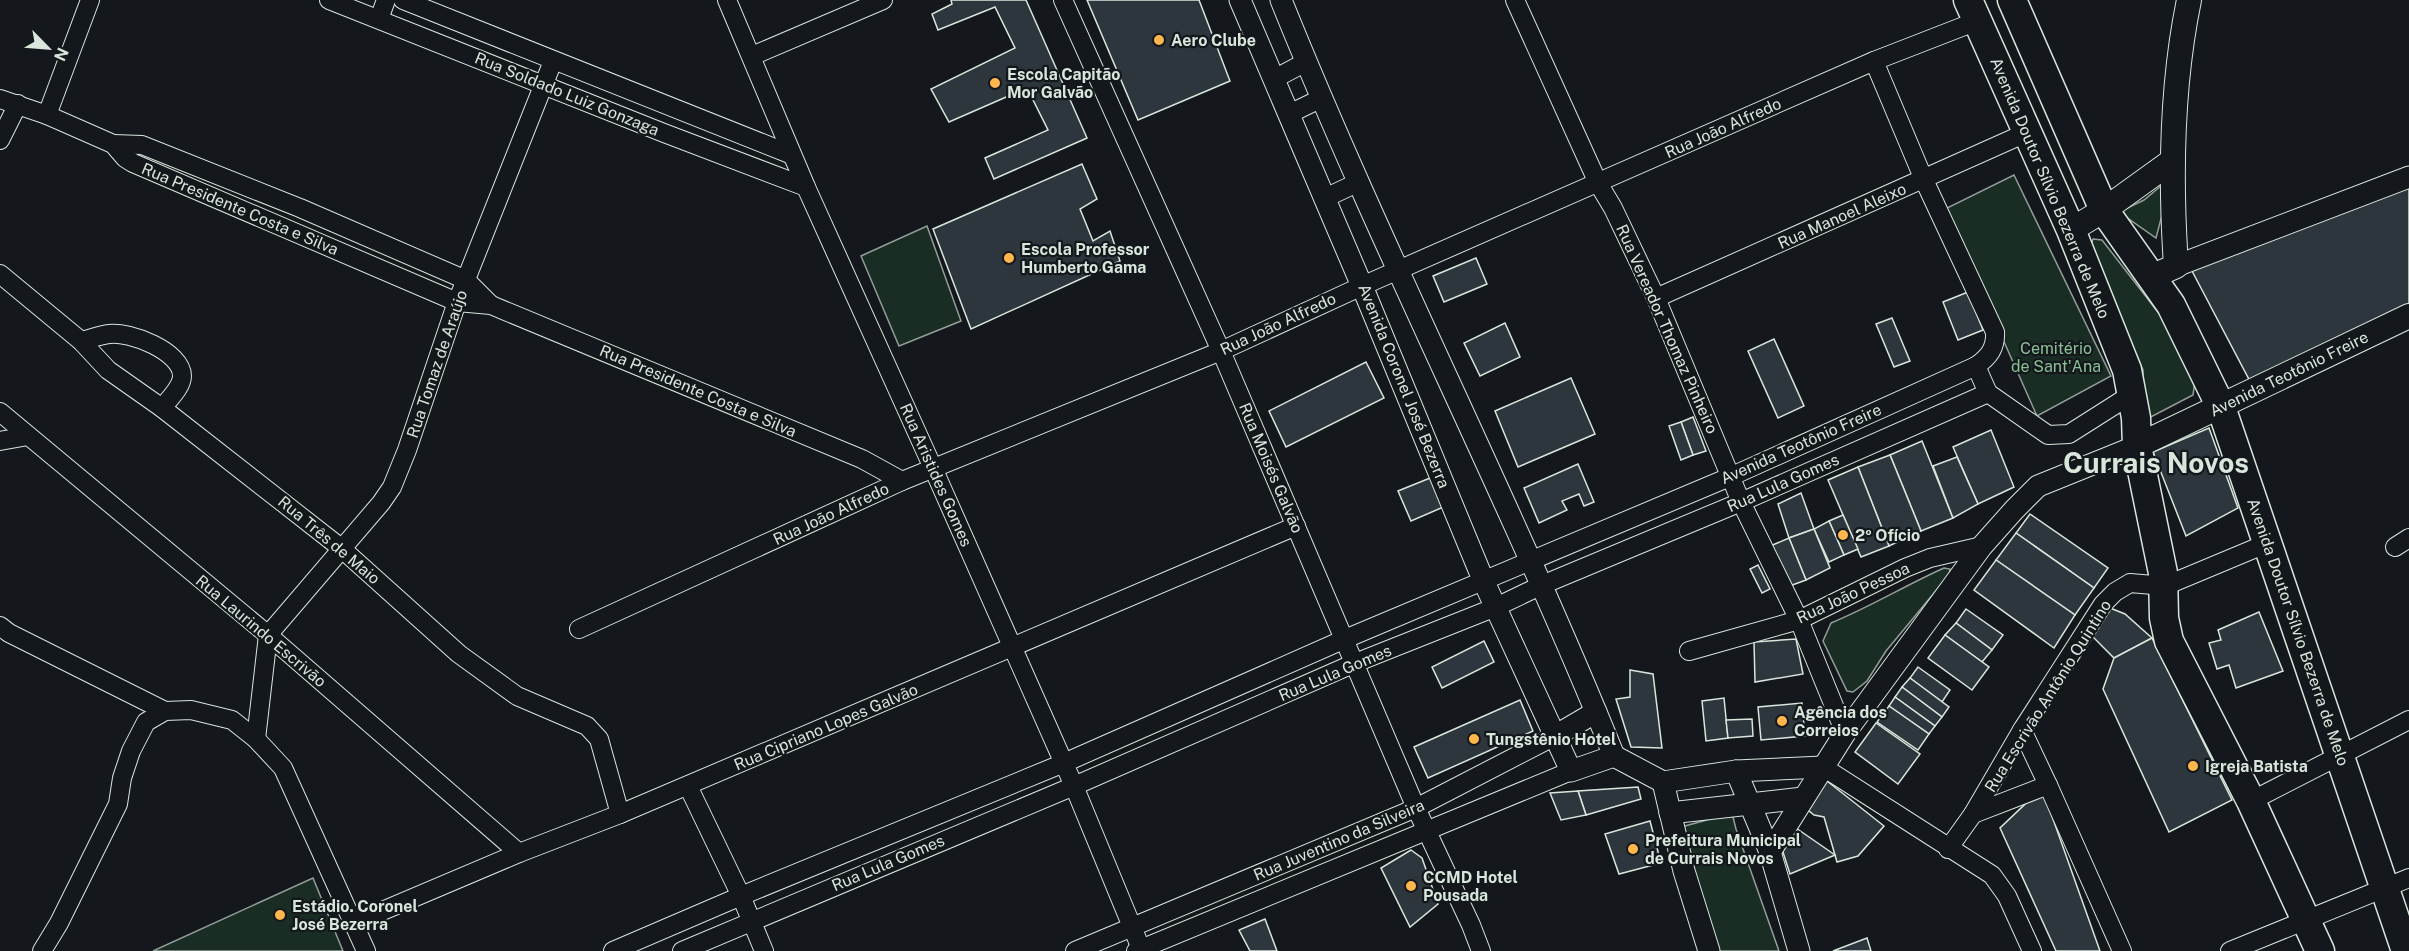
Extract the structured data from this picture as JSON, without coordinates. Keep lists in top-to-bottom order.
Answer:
{
  "streets": {
    "highway": ["Avenida Doutor Sílvio Bezerra de Melo"],
    "main road": ["Avenida Teotônio Freire"],
    "street": [
      "Rua Soldado Luiz Gonzaga",
      "Rua João Alfredo",
      "Rua Presidente Costa e Silva",
      "Rua Manoel Aleixo",
      "Rua Vereador Thomaz Pinheiro",
      "Rua Tomaz de Araújo",
      "Avenida Coronel José Bezerra",
      "Rua Moisés Galvão",
      "Rua Aristides Gomes",
      "Rua Lula Gomes",
      "Rua Três de Maio",
      "Rua João Pessoa",
      "Rua Laurindo Escrivão",
      "Rua Escrivão Antônio Quintino",
      "Rua Cipriano Lopes Galvão",
      "Rua Juventino da Silveira"
    ]
  },
  "crossings": [
    ["Rua Soldado Luiz Gonzaga", "Rua Tomaz de Araújo"],
    ["Rua Soldado Luiz Gonzaga", "Rua Aristides Gomes"],
    ["Rua João Alfredo", "Avenida Doutor Sílvio Bezerra de Melo"],
    ["Rua João Alfredo", "Rua Presidente Costa e Silva"],
    ["Rua João Alfredo", "Rua Vereador Thomaz Pinheiro"],
    ["Rua João Alfredo", "Avenida Coronel José Bezerra"],
    ["Rua João Alfredo", "Rua Moisés Galvão"],
    ["Rua João Alfredo", "Rua Aristides Gomes"],
    ["Avenida Doutor Sílvio Bezerra de Melo", "Rua Manoel Aleixo"],
    ["Avenida Doutor Sílvio Bezerra de Melo", "Avenida Teotônio Freire"],
    ["Avenida Doutor Sílvio Bezerra de Melo", "Rua Escrivão Antônio Quintino"],
    ["Rua Presidente Costa e Silva", "Rua Tomaz de Araújo"],
    ["Rua Manoel Aleixo", "Rua Vereador Thomaz Pinheiro"],
    ["Rua Vereador Thomaz Pinheiro", "Avenida Teotônio Freire"],
    ["Rua Vereador Thomaz Pinheiro", "Rua Lula Gomes"],
    ["Rua Vereador Thomaz Pinheiro", "Rua João Pessoa"],
    ["Rua Tomaz de Araújo", "Rua Três de Maio"],
    ["Rua Tomaz de Araújo", "Rua Laurindo Escrivão"],
    ["Avenida Teotônio Freire", "Rua Lula Gomes"],
    ["Avenida Coronel José Bezerra", "Rua Lula Gomes"],
    ["Avenida Coronel José Bezerra", "Rua Juventino da Silveira"],
    ["Rua Moisés Galvão", "Rua Lula Gomes"],
    ["Rua Moisés Galvão", "Rua Cipriano Lopes Galvão"],
    ["Rua Moisés Galvão", "Rua Juventino da Silveira"],
    ["Rua Aristides Gomes", "Rua Lula Gomes"],
    ["Rua Aristides Gomes", "Rua Cipriano Lopes Galvão"],
    ["Rua Aristides Gomes", "Rua Juventino da Silveira"],
    ["Rua Três de Maio", "Rua Cipriano Lopes Galvão"],
    ["Rua Laurindo Escrivão", "Rua Cipriano Lopes Galvão"]
  ],
  "districts": ["Currais Novos"],
  "parks": ["Cemitério de Sant'Ana"],
  "places": [
    "Aero Clube",
    "Escola Capitão Mor Galvão",
    "Escola Professor Humberto Gama",
    "2º Ofício",
    "Agência dos Correios",
    "Tungstênio Hotel",
    "Igreja Batista",
    "Prefeitura Municipal de Currais Novos",
    "CCMD Hotel Pousada",
    "Estádio. Coronel José Bezerra"
  ],
  "north": "bottom right"
}
